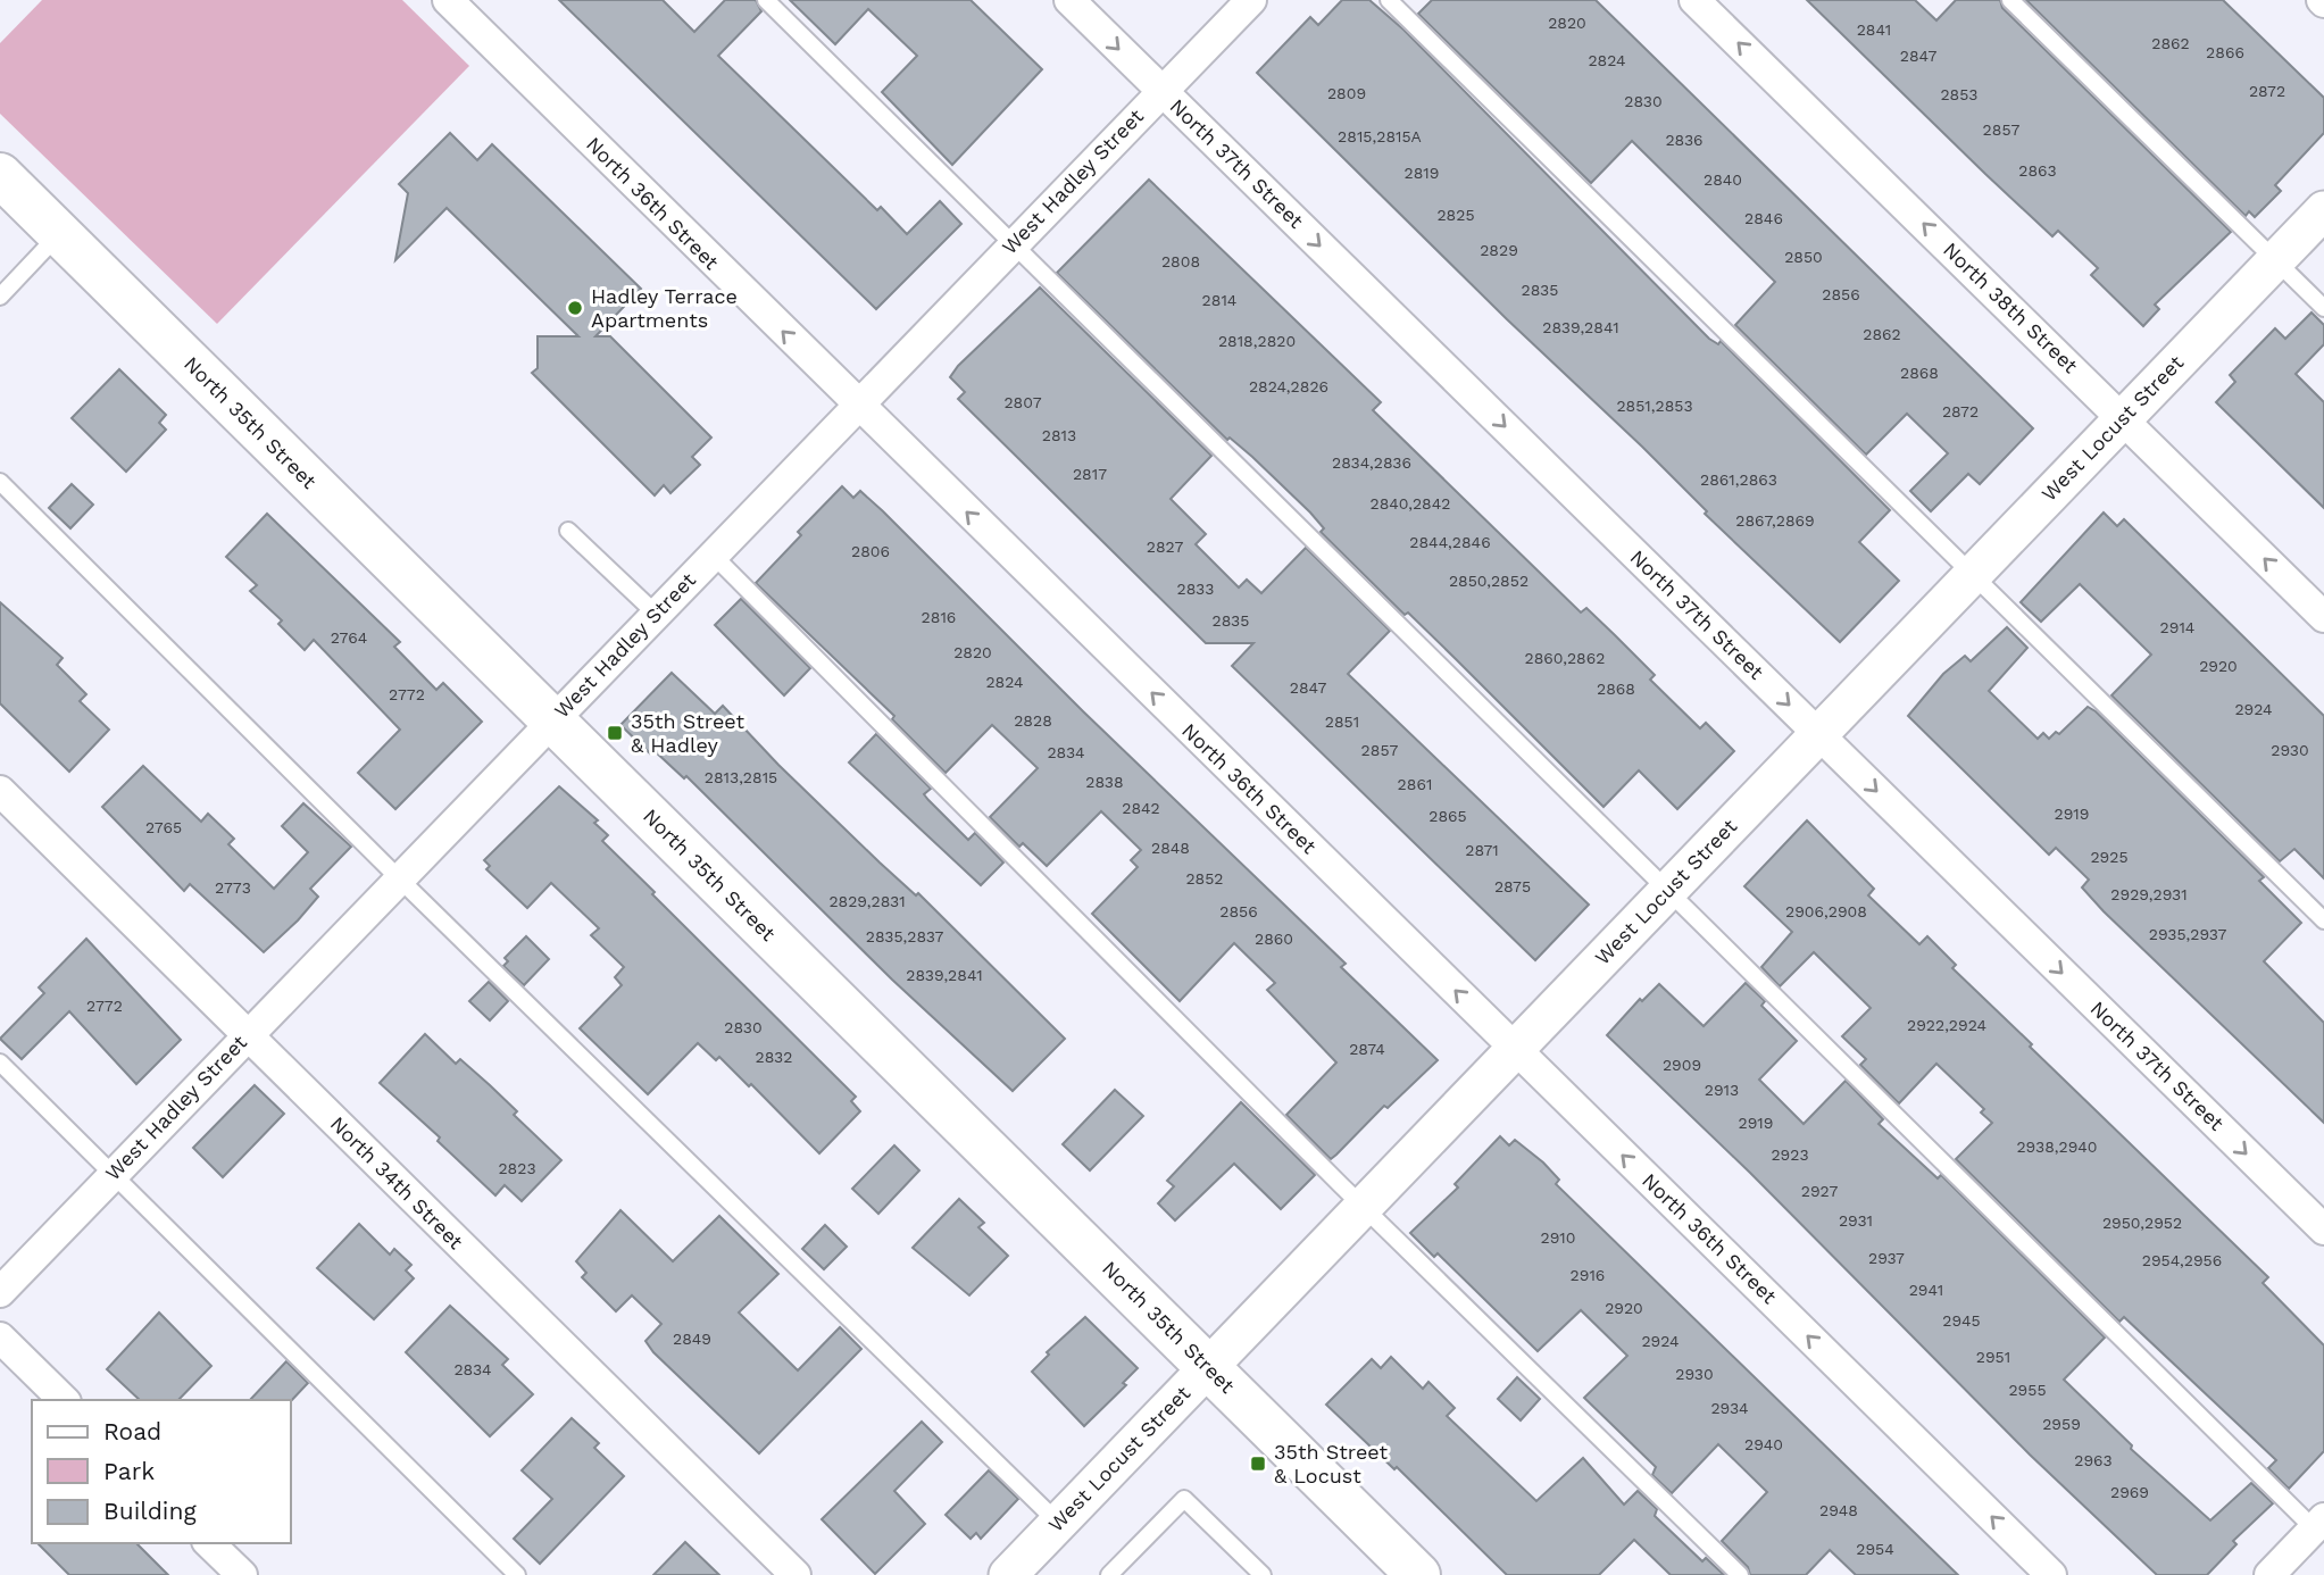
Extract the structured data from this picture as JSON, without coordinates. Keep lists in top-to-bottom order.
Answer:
{
  "streets": {
    "main road": ["North 35th Street"],
    "street": [
      "North 37th Street",
      "West Hadley Street",
      "North 36th Street",
      "North 38th Street",
      "West Locust Street",
      "North 34th Street"
    ]
  },
  "crossings": [
    ["North 37th Street", "West Hadley Street"],
    ["North 37th Street", "West Locust Street"],
    ["West Hadley Street", "North 36th Street"],
    ["West Hadley Street", "North 35th Street"],
    ["West Hadley Street", "North 34th Street"],
    ["North 36th Street", "West Locust Street"],
    ["North 38th Street", "West Locust Street"],
    ["North 35th Street", "West Locust Street"]
  ],
  "one_way": ["North 37th Street", "North 36th Street", "North 38th Street"],
  "places": {
    "other": ["Hadley Terrace Apartments"],
    "transit": ["35th Street & Hadley", "35th Street & Locust"]
  },
  "house_numbers": [
    "2820",
    "2841",
    "2862",
    "2866",
    "2847",
    "2824",
    "2872",
    "2809",
    "2853",
    "2830",
    "2857",
    "2815,2815A",
    "2836",
    "2863",
    "2819",
    "2840",
    "2825",
    "2846",
    "2829",
    "2850",
    "2808",
    "2835",
    "2856",
    "2814",
    "2839,2841",
    "2862",
    "2818,2820",
    "2868",
    "2824,2826",
    "2807",
    "2851,2853",
    "2872",
    "2813",
    "2834,2836",
    "2817",
    "2861,2863",
    "2840,2842",
    "2867,2869",
    "2844,2846",
    "2827",
    "2806",
    "2850,2852",
    "2833",
    "2816",
    "2835",
    "2914",
    "2764",
    "2820",
    "2860,2862",
    "2920",
    "2824",
    "2847",
    "2868",
    "2772",
    "2924",
    "2828",
    "2851",
    "2857",
    "2930",
    "2834",
    "2813,2815",
    "2838",
    "2861",
    "2842",
    "2919",
    "2865",
    "2765",
    "2848",
    "2871",
    "2925",
    "2852",
    "2875",
    "2773",
    "2929,2931",
    "2829,2831",
    "2856",
    "2906,2908",
    "2935,2937",
    "2835,2837",
    "2860",
    "2839,2841",
    "2772",
    "2922,2924",
    "2830",
    "2874",
    "2832",
    "2909",
    "2913",
    "2919",
    "2938,2940",
    "2923",
    "2823",
    "2927",
    "2931",
    "2950,2952",
    "2910",
    "2937",
    "2954,2956",
    "2916",
    "2941",
    "2920",
    "2945",
    "2849",
    "2924",
    "2951",
    "2834",
    "2930",
    "2955",
    "2934",
    "2959",
    "2940",
    "2963",
    "2969",
    "2948",
    "2954"
  ],
  "legend": ["Road", "Park", "Building"]
}
